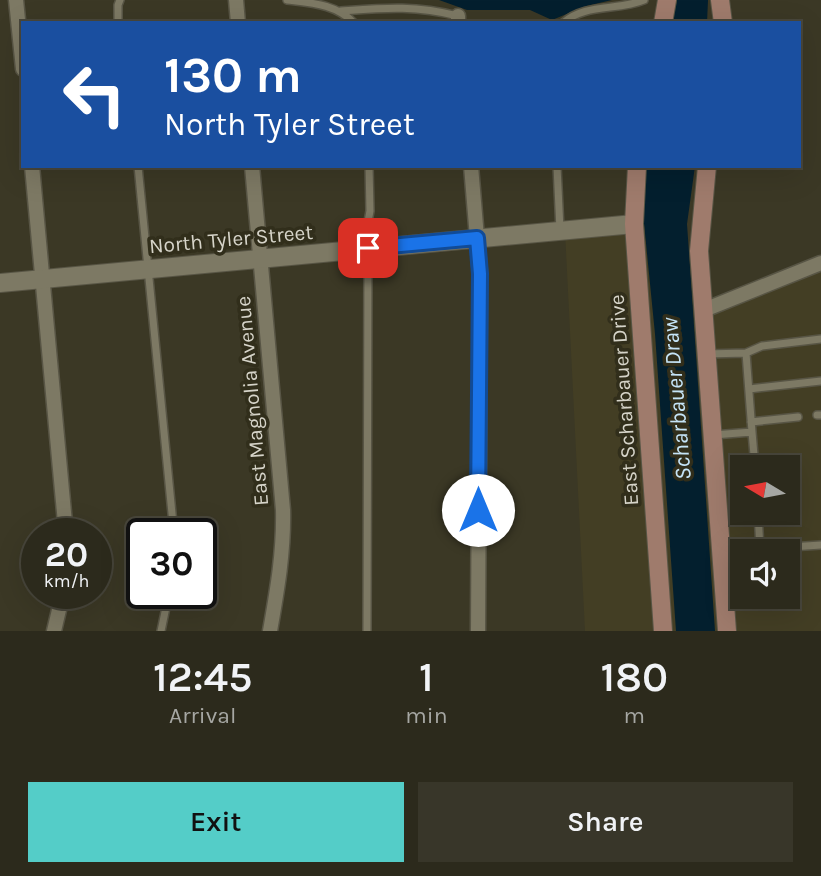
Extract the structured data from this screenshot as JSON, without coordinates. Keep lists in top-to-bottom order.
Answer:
{
  "streets": {
    "main road": ["East Scharbauer Drive"],
    "street": ["North Tyler Street", "East Magnolia Avenue"]
  },
  "crossings": [
    ["North Tyler Street", "East Scharbauer Drive"],
    ["North Tyler Street", "East Magnolia Avenue"]
  ],
  "water": ["Scharbauer Draw"],
  "north": "left",
  "page": {
    "turn": ["130 m", "North Tyler Street"],
    "speed": "20 km/h",
    "limit": "30",
    "eta": [
      "12:45",
      "Arrival",
      "1",
      "min",
      "180",
      "m"
    ],
    "buttons": ["Exit", "Share"]
  }
}
